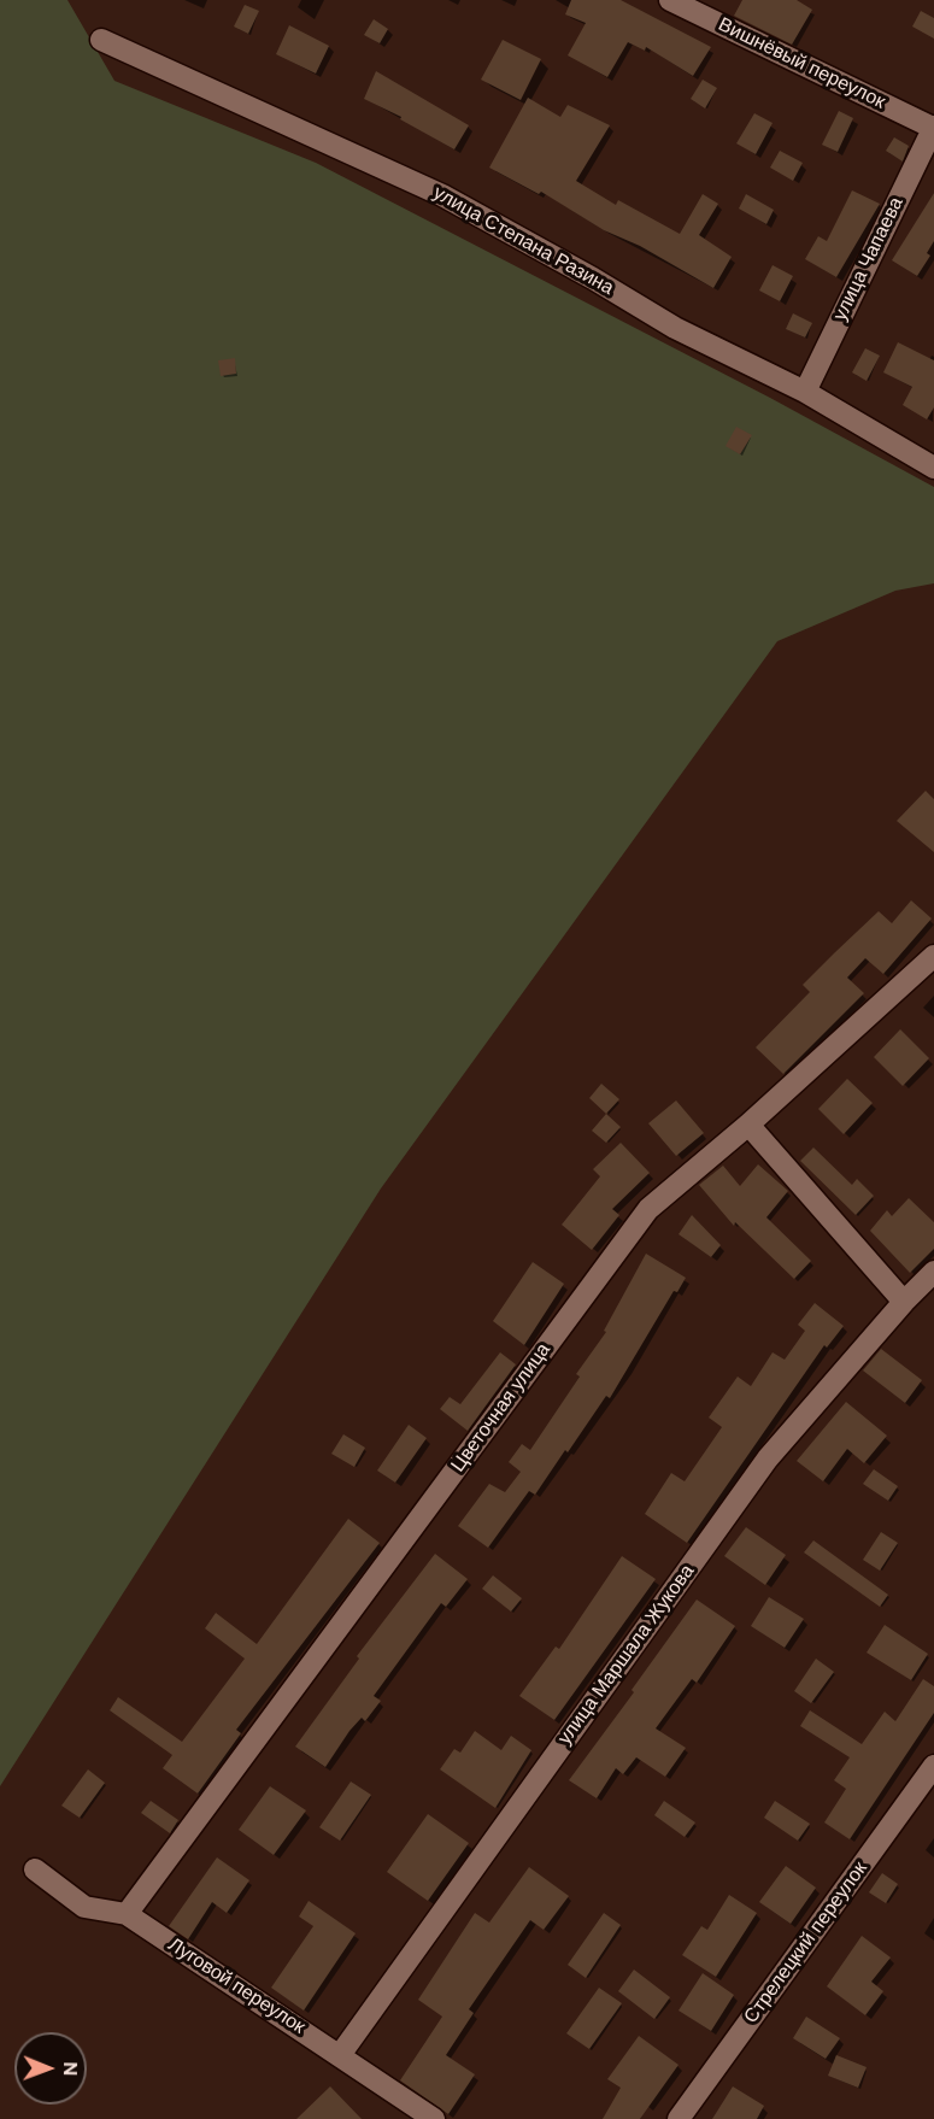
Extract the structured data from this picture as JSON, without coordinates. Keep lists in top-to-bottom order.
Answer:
{
  "streets": {
    "street": [
      "Вишнёвый переулок",
      "улица Степана Разина",
      "улица Чапаева",
      "Цветочная улица",
      "улица Маршала Жукова",
      "Стрелецкий переулок",
      "Луговой переулок"
    ]
  },
  "crossings": [
    ["Вишнёвый переулок", "улица Чапаева"],
    ["улица Степана Разина", "улица Чапаева"],
    ["Цветочная улица", "Луговой переулок"],
    ["улица Маршала Жукова", "Луговой переулок"]
  ],
  "north": "right"
}
